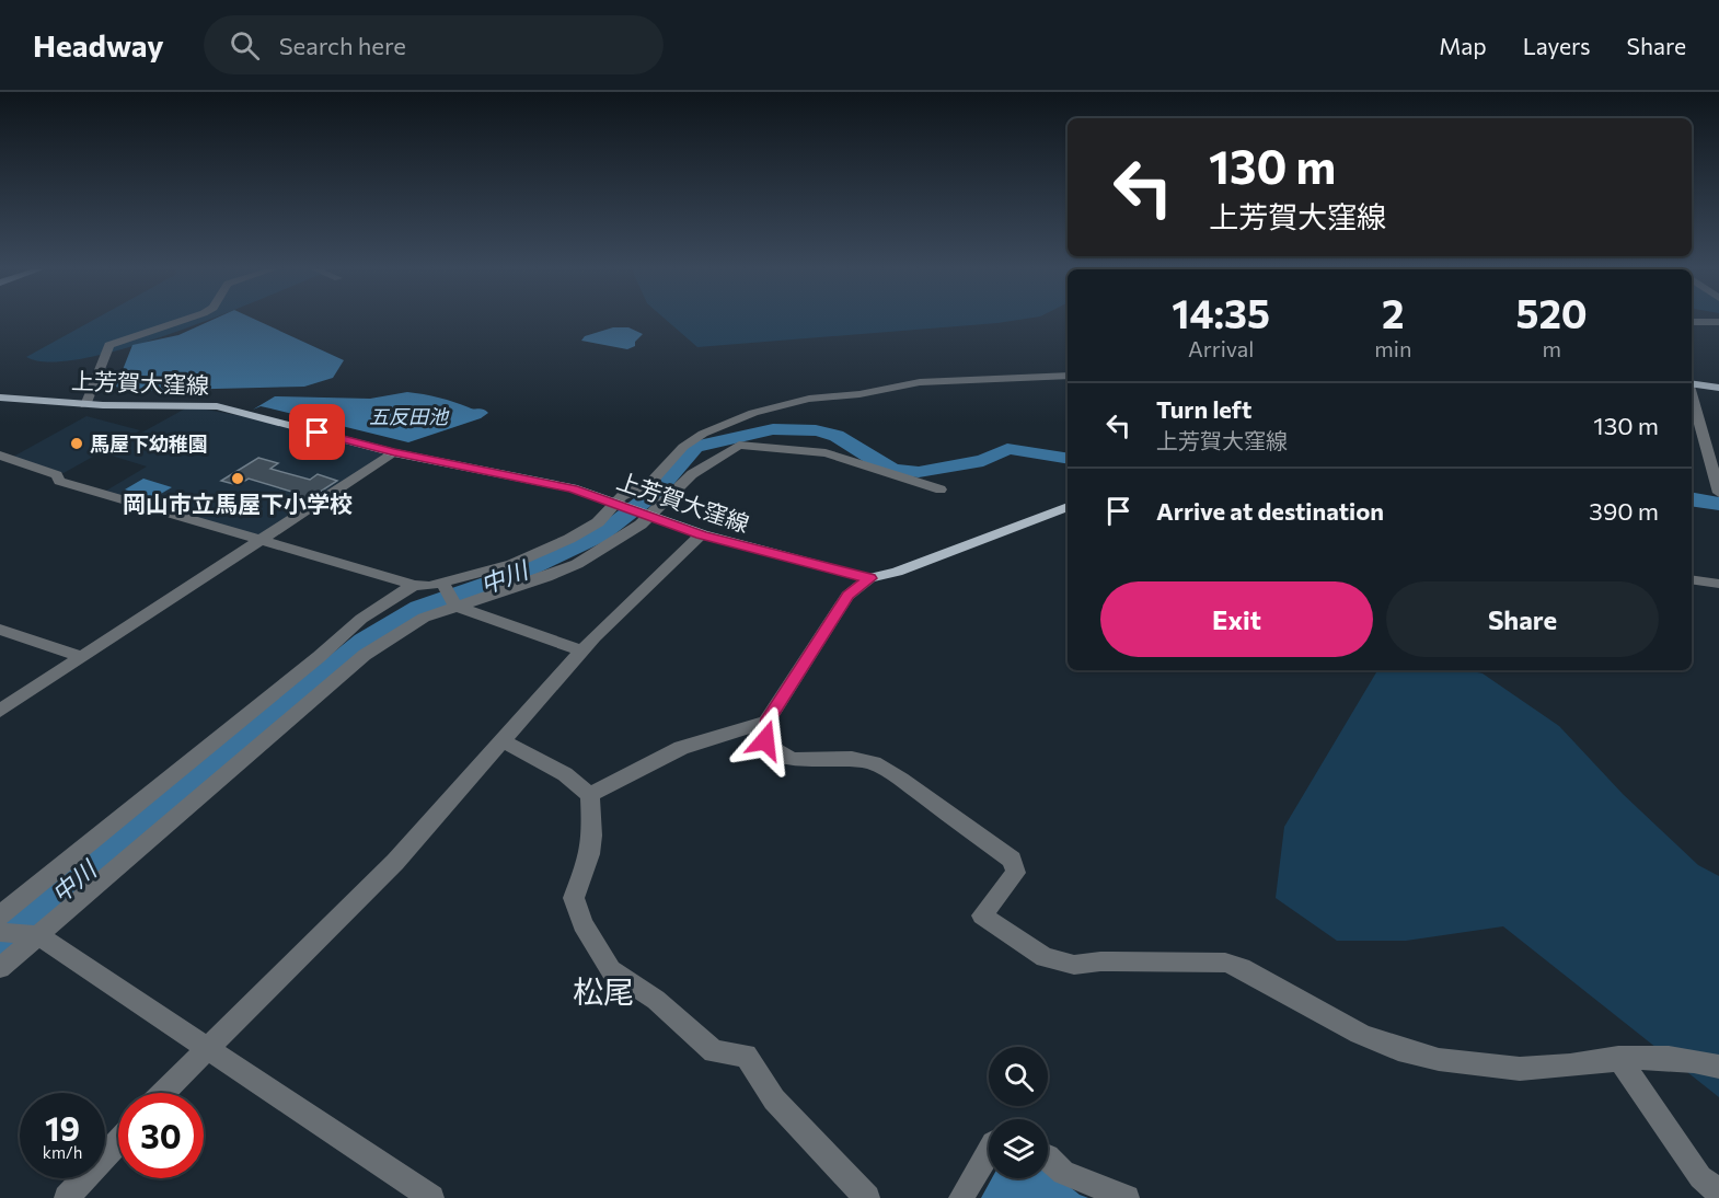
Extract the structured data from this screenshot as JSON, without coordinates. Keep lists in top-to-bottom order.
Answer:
{
  "streets": {
    "main road": ["上芳賀大窪線"]
  },
  "districts": ["松尾"],
  "water": ["五反田池", "中川"],
  "places": ["馬屋下幼稚園", "岡山市立馬屋下小学校"],
  "page": {
    "header": "Headway",
    "search": "Search here",
    "nav": ["Map", "Layers", "Share"],
    "turn": ["130 m", "上芳賀大窪線"],
    "eta": [
      "14:35",
      "Arrival",
      "2",
      "min",
      "520",
      "m"
    ],
    "list": [
      {
        "name": "Turn left",
        "note": "上芳賀大窪線",
        "value": "130 m"
      },
      {
        "name": "Arrive at destination",
        "value": "390 m"
      }
    ],
    "buttons": ["Exit", "Share"],
    "speed": "19 km/h",
    "limit": "30"
  }
}
